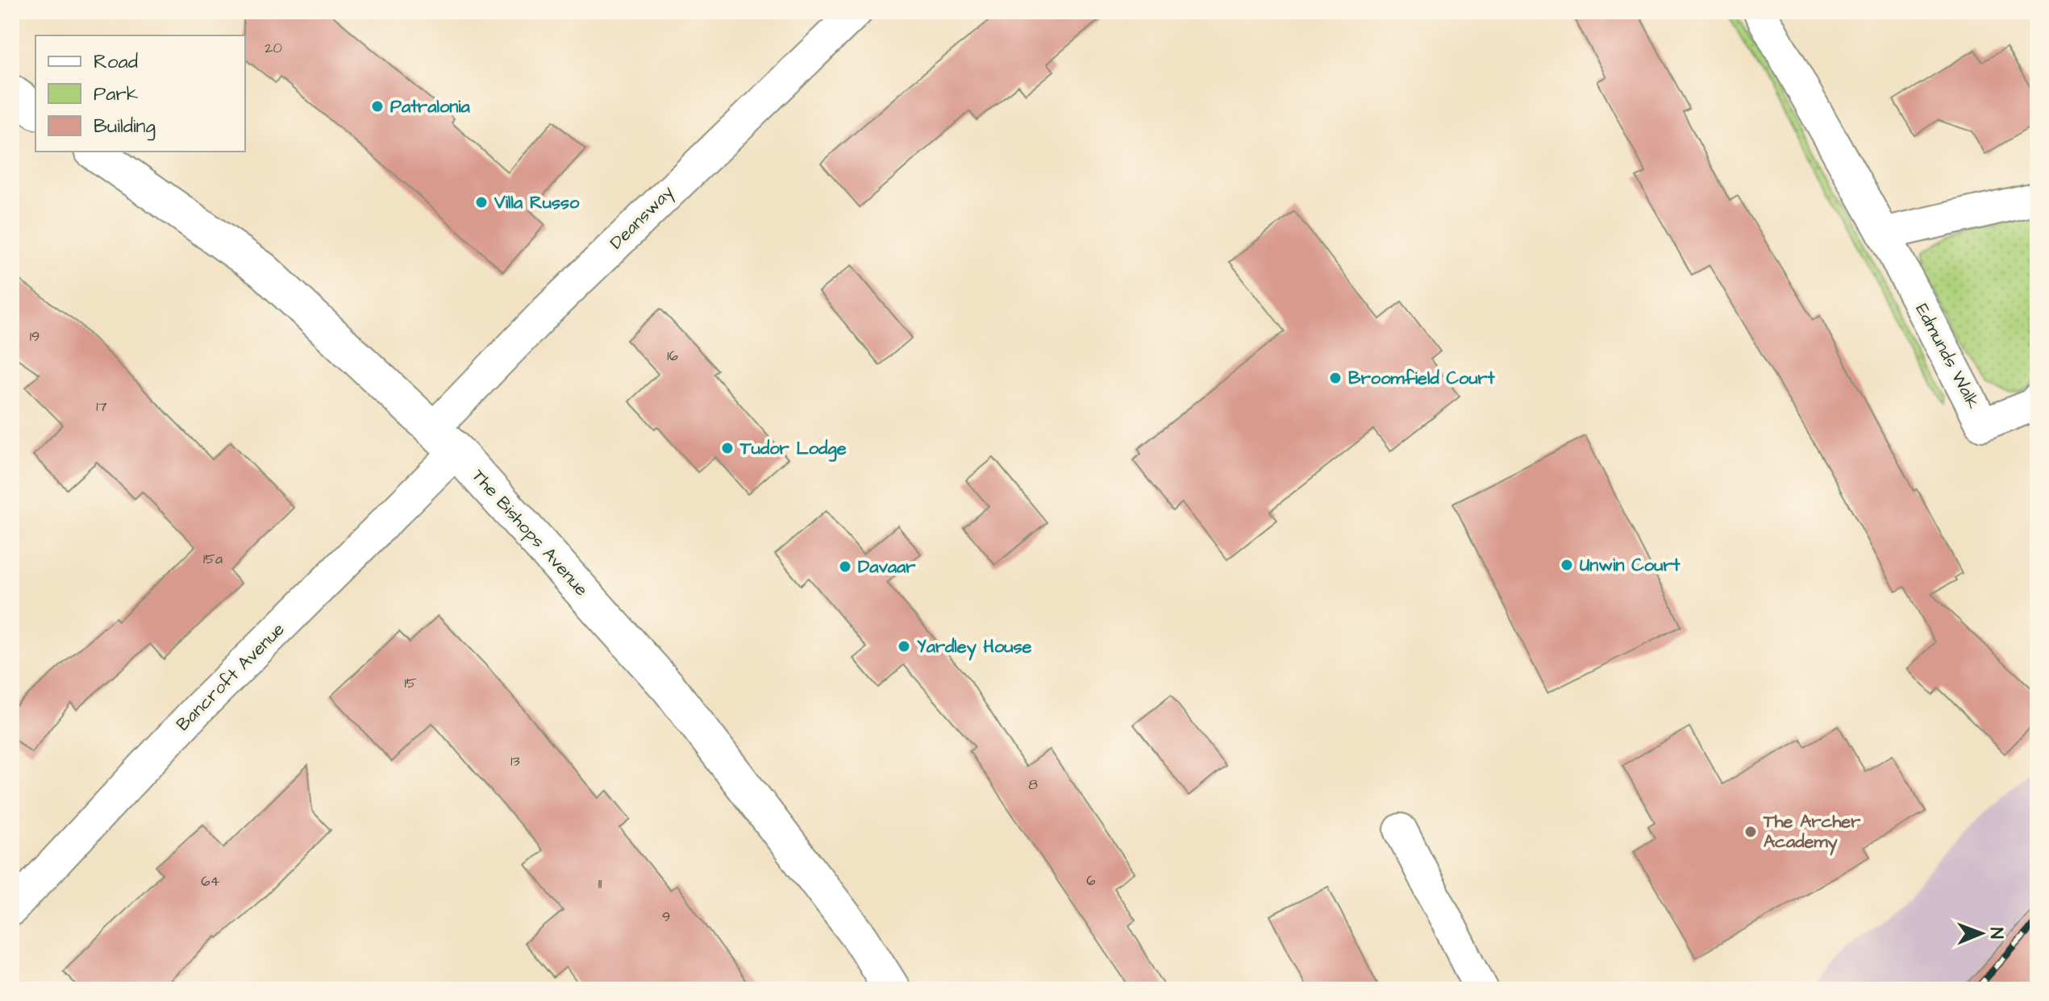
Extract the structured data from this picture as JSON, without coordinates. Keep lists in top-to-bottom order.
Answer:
{
  "streets": {
    "street": [
      "Deansway",
      "Edmunds Walk",
      "The Bishops Avenue",
      "Bancroft Avenue"
    ]
  },
  "crossings": [
    ["Deansway", "The Bishops Avenue"],
    ["Deansway", "Bancroft Avenue"],
    ["The Bishops Avenue", "Bancroft Avenue"]
  ],
  "places": [
    "Patralonia",
    "Villa Russo",
    "Broomfield Court",
    "Tudor Lodge",
    "Unwin Court",
    "Davaar",
    "Yardley House",
    "The Archer Academy"
  ],
  "house_numbers": [
    "20",
    "19",
    "16",
    "17",
    "15a",
    "15",
    "13",
    "8",
    "6",
    "64",
    "11",
    "9"
  ],
  "legend": ["Road", "Park", "Building"],
  "north": "right"
}
